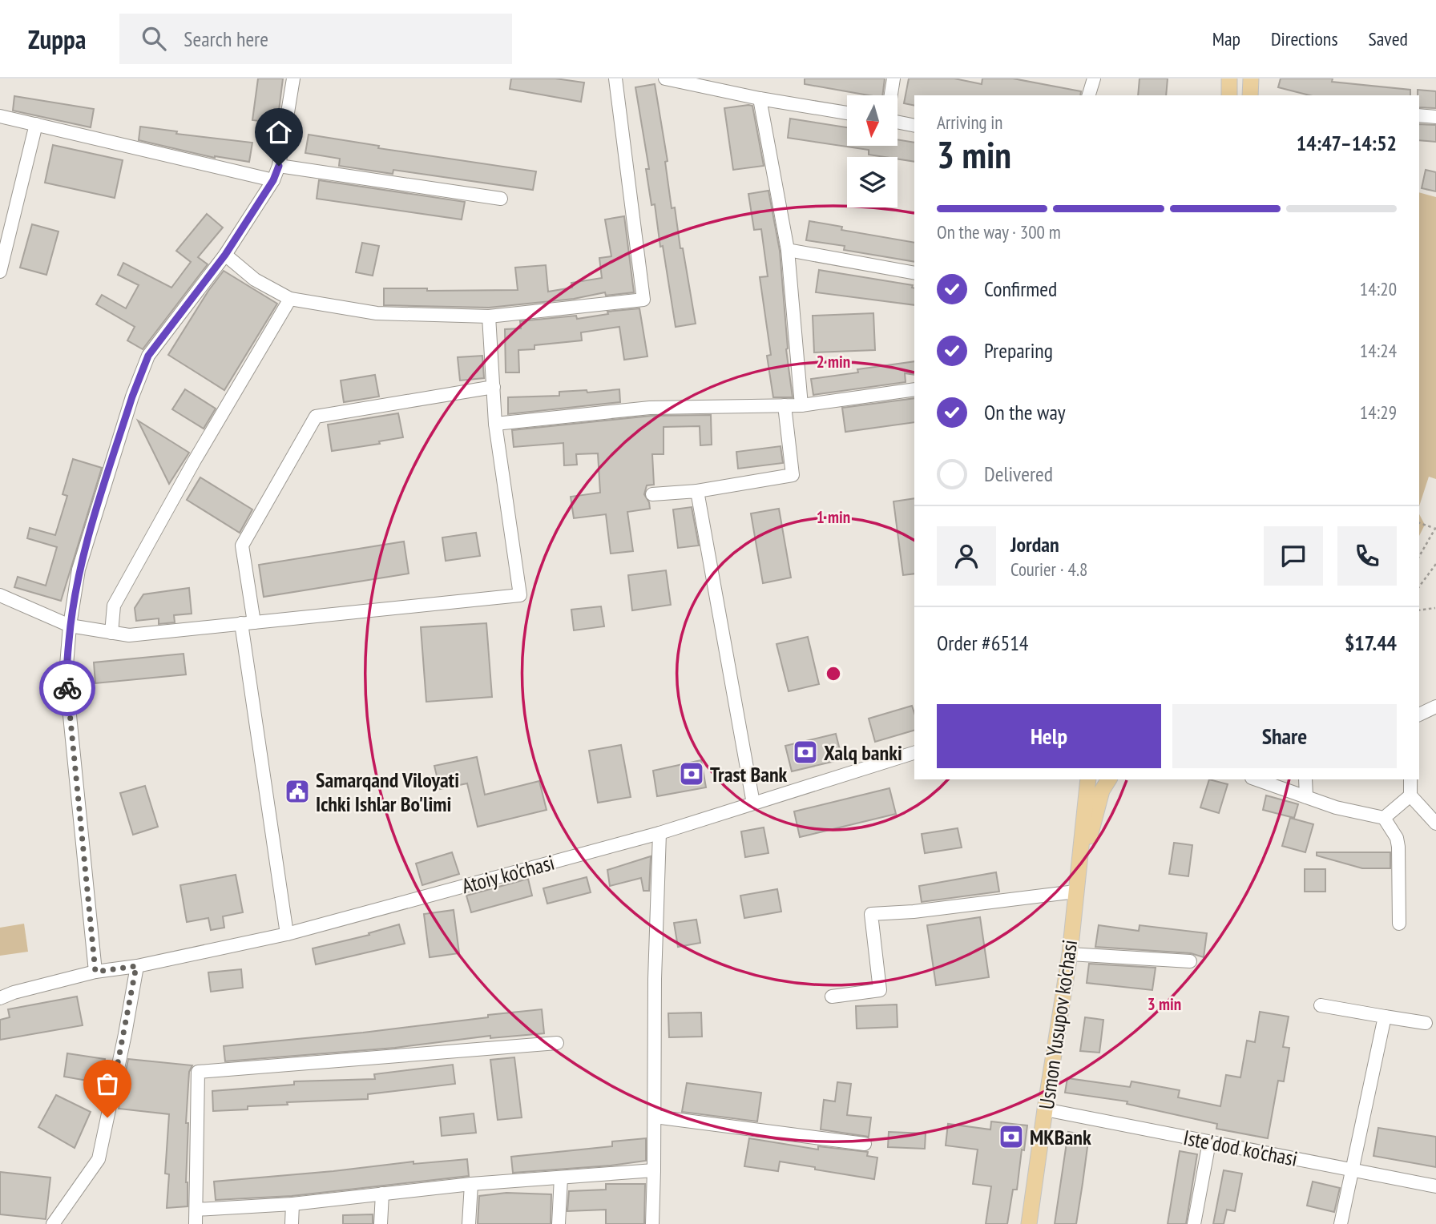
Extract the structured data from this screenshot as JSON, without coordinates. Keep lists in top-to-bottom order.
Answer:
{
  "streets": {
    "main road": ["Usmon Yusupov ko'chasi"],
    "street": ["Atoiy ko'chasi", "Iste'dod ko'chasi"]
  },
  "crossings": [
    ["Usmon Yusupov ko'chasi", "Iste'dod ko'chasi"]
  ],
  "places": {
    "bank": ["Xalq banki", "Trast Bank", "MKBank"],
    "public building": ["Samarqand Viloyati Ichki Ishlar Bo'limi"]
  },
  "north": "bottom",
  "page": {
    "header": "Zuppa",
    "search": "Search here",
    "nav": ["Map", "Directions", "Saved"],
    "heading": ["3 min", "Arriving in", "14:47–14:52"],
    "panel": [
      "Jordan",
      "Courier · 4.8",
      "Order #6514",
      "$17.44"
    ],
    "bar": "On the way · 300 m",
    "list": [
      ["Confirmed", "14:20"],
      ["Preparing", "14:24"],
      ["On the way", "14:29"],
      "Delivered"
    ],
    "buttons": ["Help", "Share"]
  },
  "rings": ["2 min", "1 min", "3 min"]
}
